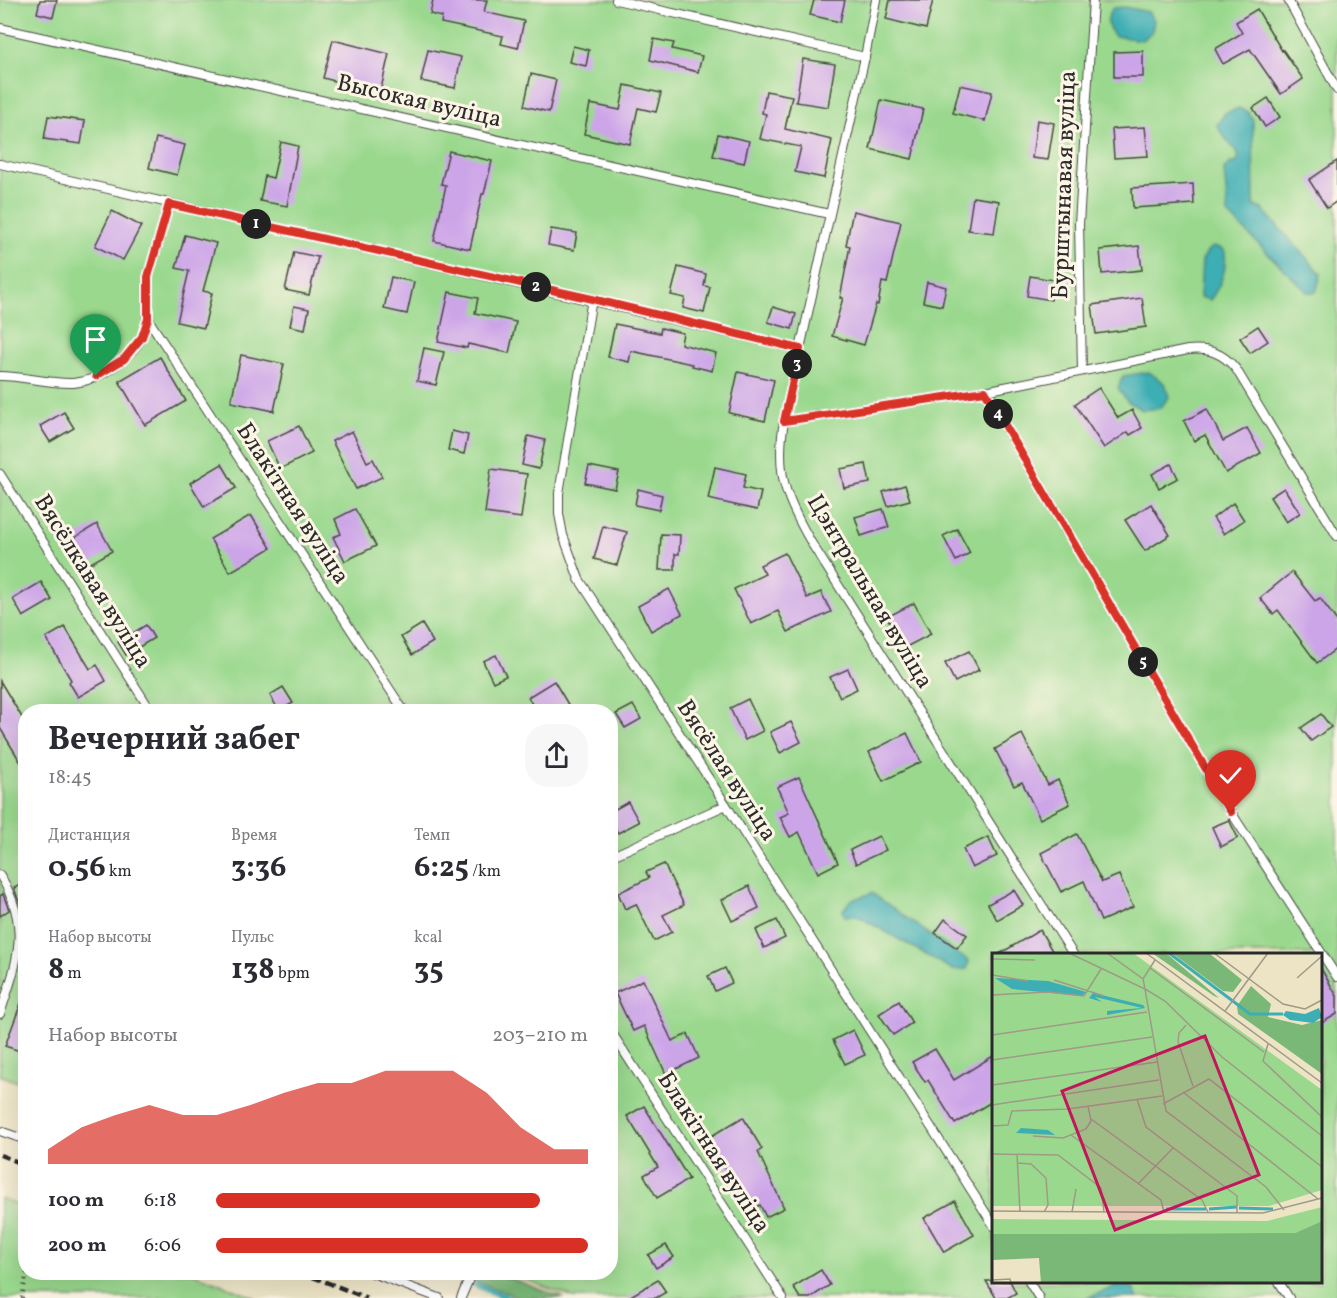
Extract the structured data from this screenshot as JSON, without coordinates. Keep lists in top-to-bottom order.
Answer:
{
  "streets": {
    "lane": [
      "Высокая вуліца",
      "Бурштынавая вуліца",
      "Блакітная вуліца",
      "Вясёлкавая вуліца",
      "Цэнтральная вуліца",
      "Вясёлая вуліца"
    ]
  },
  "crossings": [
    ["Высокая вуліца", "Цэнтральная вуліца"]
  ],
  "page": {
    "pins": [
      "1",
      "2",
      "3",
      "4",
      "5"
    ],
    "heading": ["Вечерний забег", "18:45"],
    "stats": [
      ["Дистанция", "0.56 km"],
      ["Время", "3:36"],
      ["Темп", "6:25 /km"],
      ["Набор высоты", "8 m"],
      ["Пульс", "138 bpm"],
      ["kcal", "35"]
    ],
    "chart": ["Набор высоты", "203–210 m"],
    "list": [
      {
        "name": "100 m",
        "note": "6:18"
      },
      {
        "name": "200 m",
        "note": "6:06"
      }
    ]
  }
}
